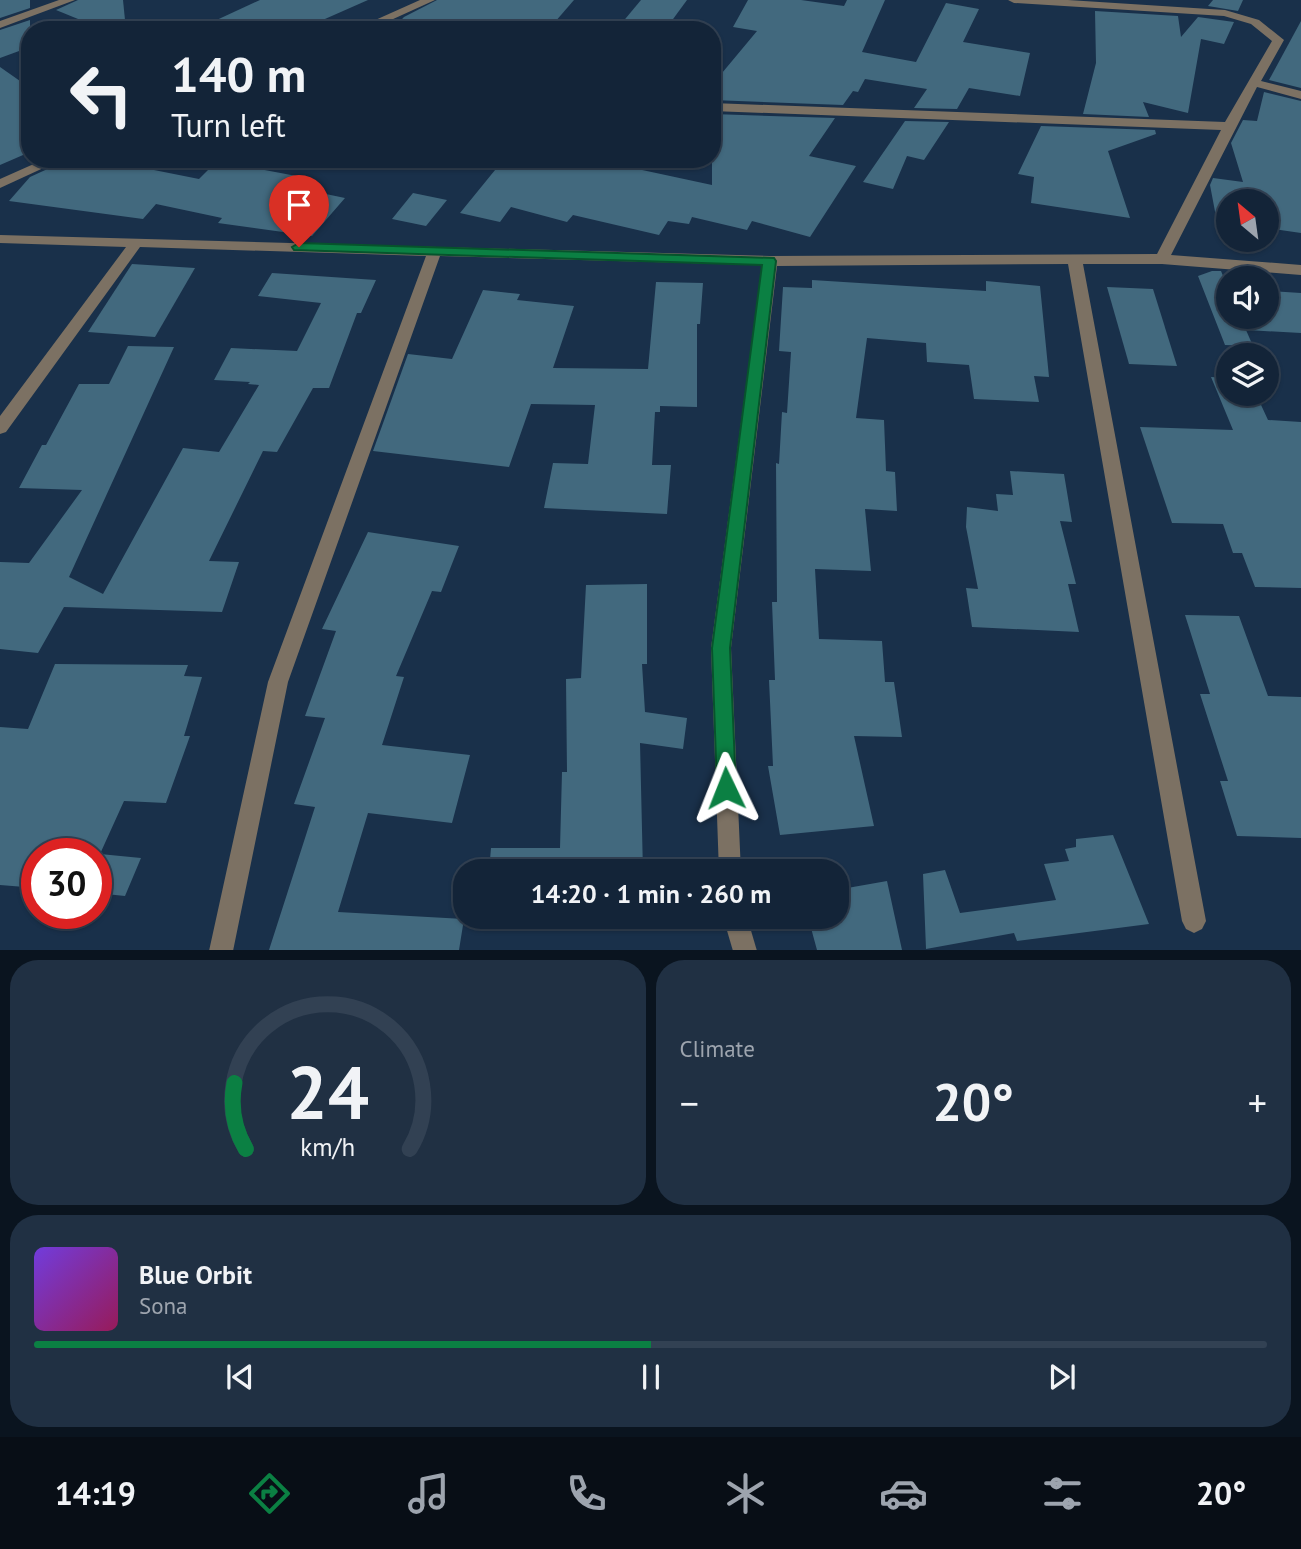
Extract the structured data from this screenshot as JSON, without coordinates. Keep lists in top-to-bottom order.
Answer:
{
  "north": "top left",
  "page": {
    "turn": ["140 m", "Turn left"],
    "limit": "30",
    "trip": "14:20 · 1 min · 260 m",
    "tile": "Climate",
    "heat": ["−", "20°", "+"],
    "song": ["Blue Orbit", "Sona"],
    "tabs": ["14:19", "20°"],
    "gauge": ["24", "km/h"]
  }
}
